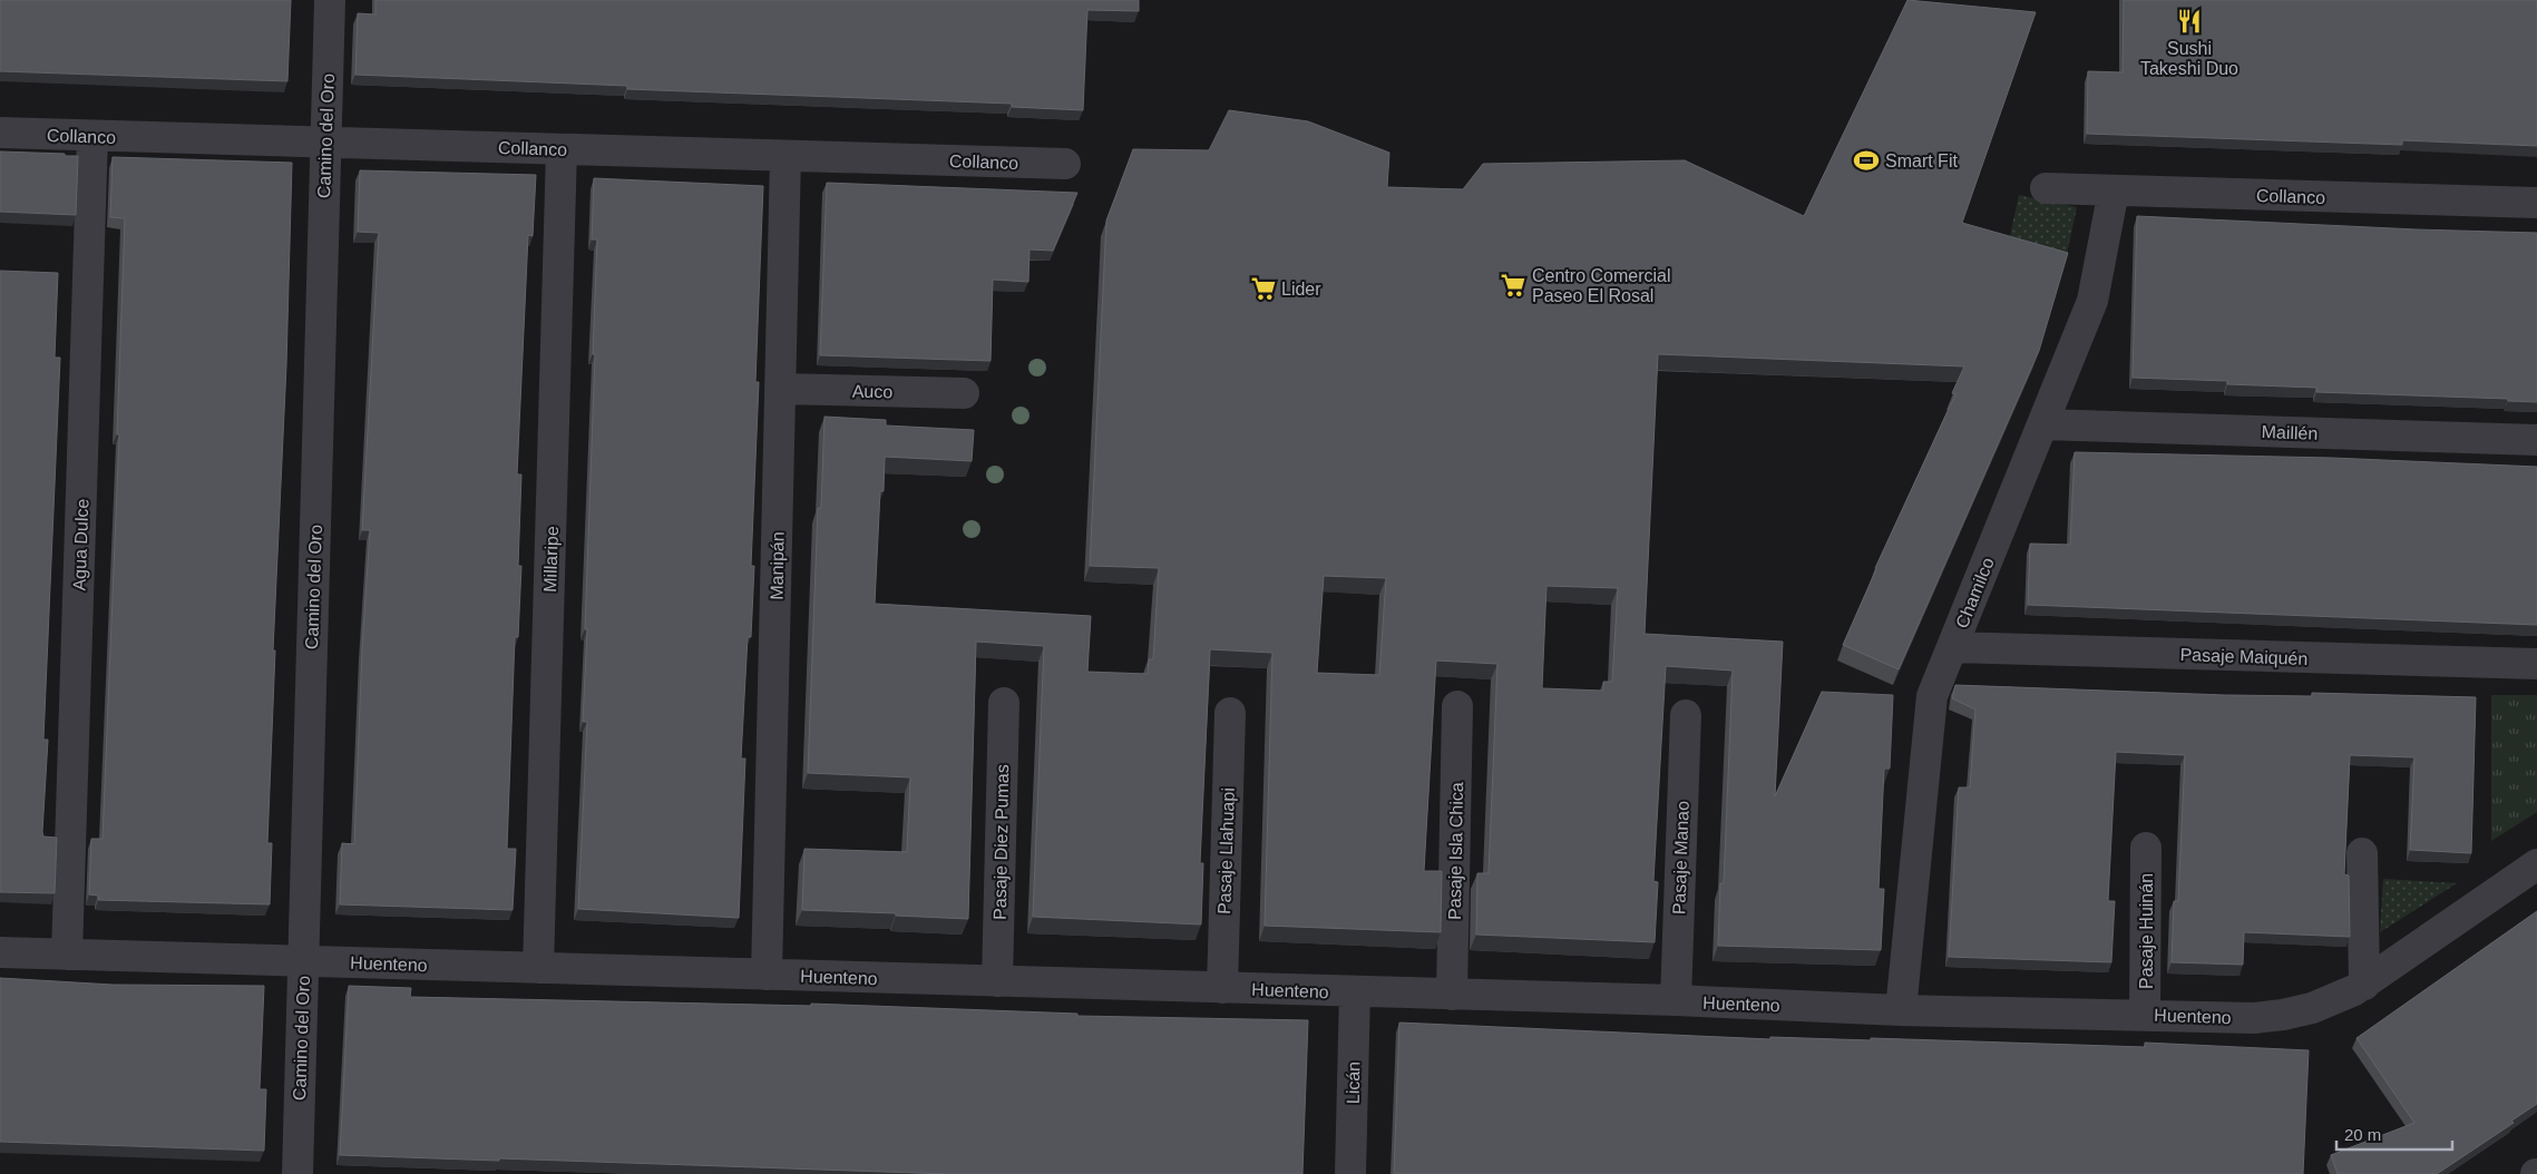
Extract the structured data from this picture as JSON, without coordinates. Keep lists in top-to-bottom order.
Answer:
{
  "streets": {
    "street": [
      "Collanco",
      "Camino del Oro",
      "Auco",
      "Maillén",
      "Agua Dulce",
      "Millaripe",
      "Manipán",
      "Chamilco",
      "Pasaje Maiquén",
      "Pasaje Diez Pumas",
      "Pasaje Llahuapi",
      "Pasaje Isla Chica",
      "Pasaje Manao",
      "Pasaje Huinán",
      "Huenteno",
      "Licán"
    ]
  },
  "crossings": [
    ["Collanco", "Camino del Oro"],
    ["Collanco", "Agua Dulce"],
    ["Collanco", "Millaripe"],
    ["Collanco", "Manipán"],
    ["Collanco", "Chamilco"],
    ["Camino del Oro", "Huenteno"],
    ["Auco", "Manipán"],
    ["Maillén", "Chamilco"],
    ["Agua Dulce", "Huenteno"],
    ["Millaripe", "Huenteno"],
    ["Manipán", "Huenteno"],
    ["Chamilco", "Pasaje Maiquén"],
    ["Chamilco", "Huenteno"],
    ["Pasaje Diez Pumas", "Huenteno"],
    ["Pasaje Llahuapi", "Huenteno"],
    ["Pasaje Isla Chica", "Huenteno"],
    ["Pasaje Manao", "Huenteno"],
    ["Pasaje Huinán", "Huenteno"],
    ["Huenteno", "Licán"]
  ],
  "places": {
    "restaurant": ["Sushi Takeshi Duo"],
    "sports": ["Smart Fit"],
    "supermarket": ["Centro Comercial Paseo El Rosal", "Lider"]
  },
  "scale_bar": "20 m"
}
